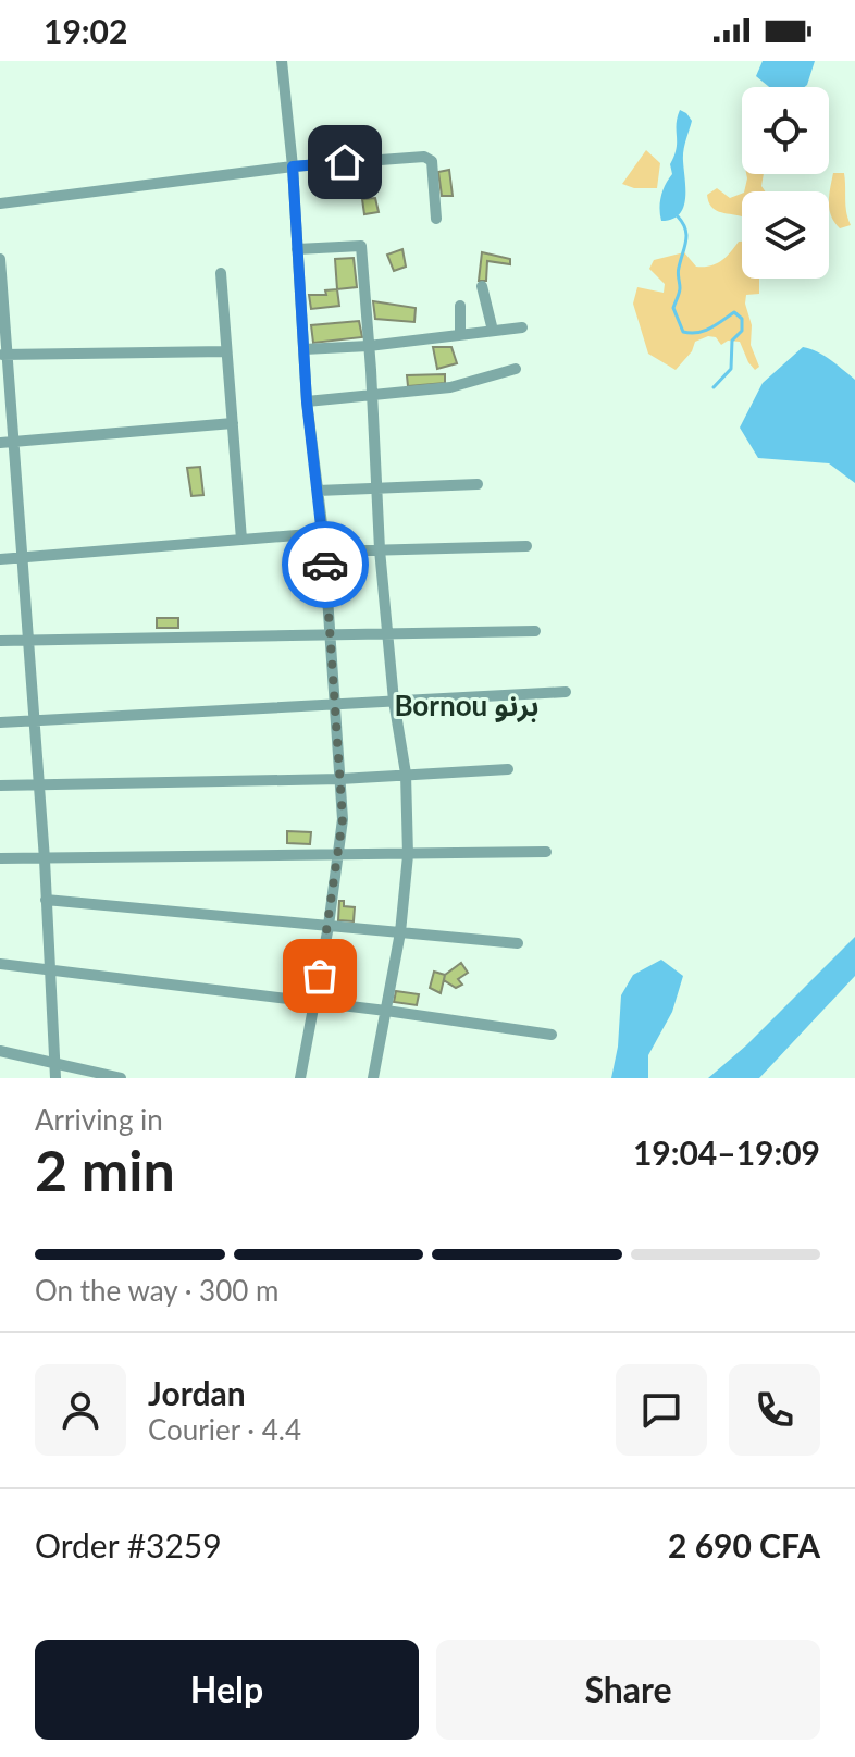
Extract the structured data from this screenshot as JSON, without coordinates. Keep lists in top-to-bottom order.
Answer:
{
  "districts": ["Bornou برنو"],
  "page": {
    "status": "19:02",
    "heading": ["2 min", "Arriving in", "19:04–19:09"],
    "panel": [
      "Jordan",
      "Courier · 4.4",
      "Order #3259",
      "2 690 CFA"
    ],
    "bar": "On the way · 300 m",
    "buttons": ["Help", "Share"]
  }
}
